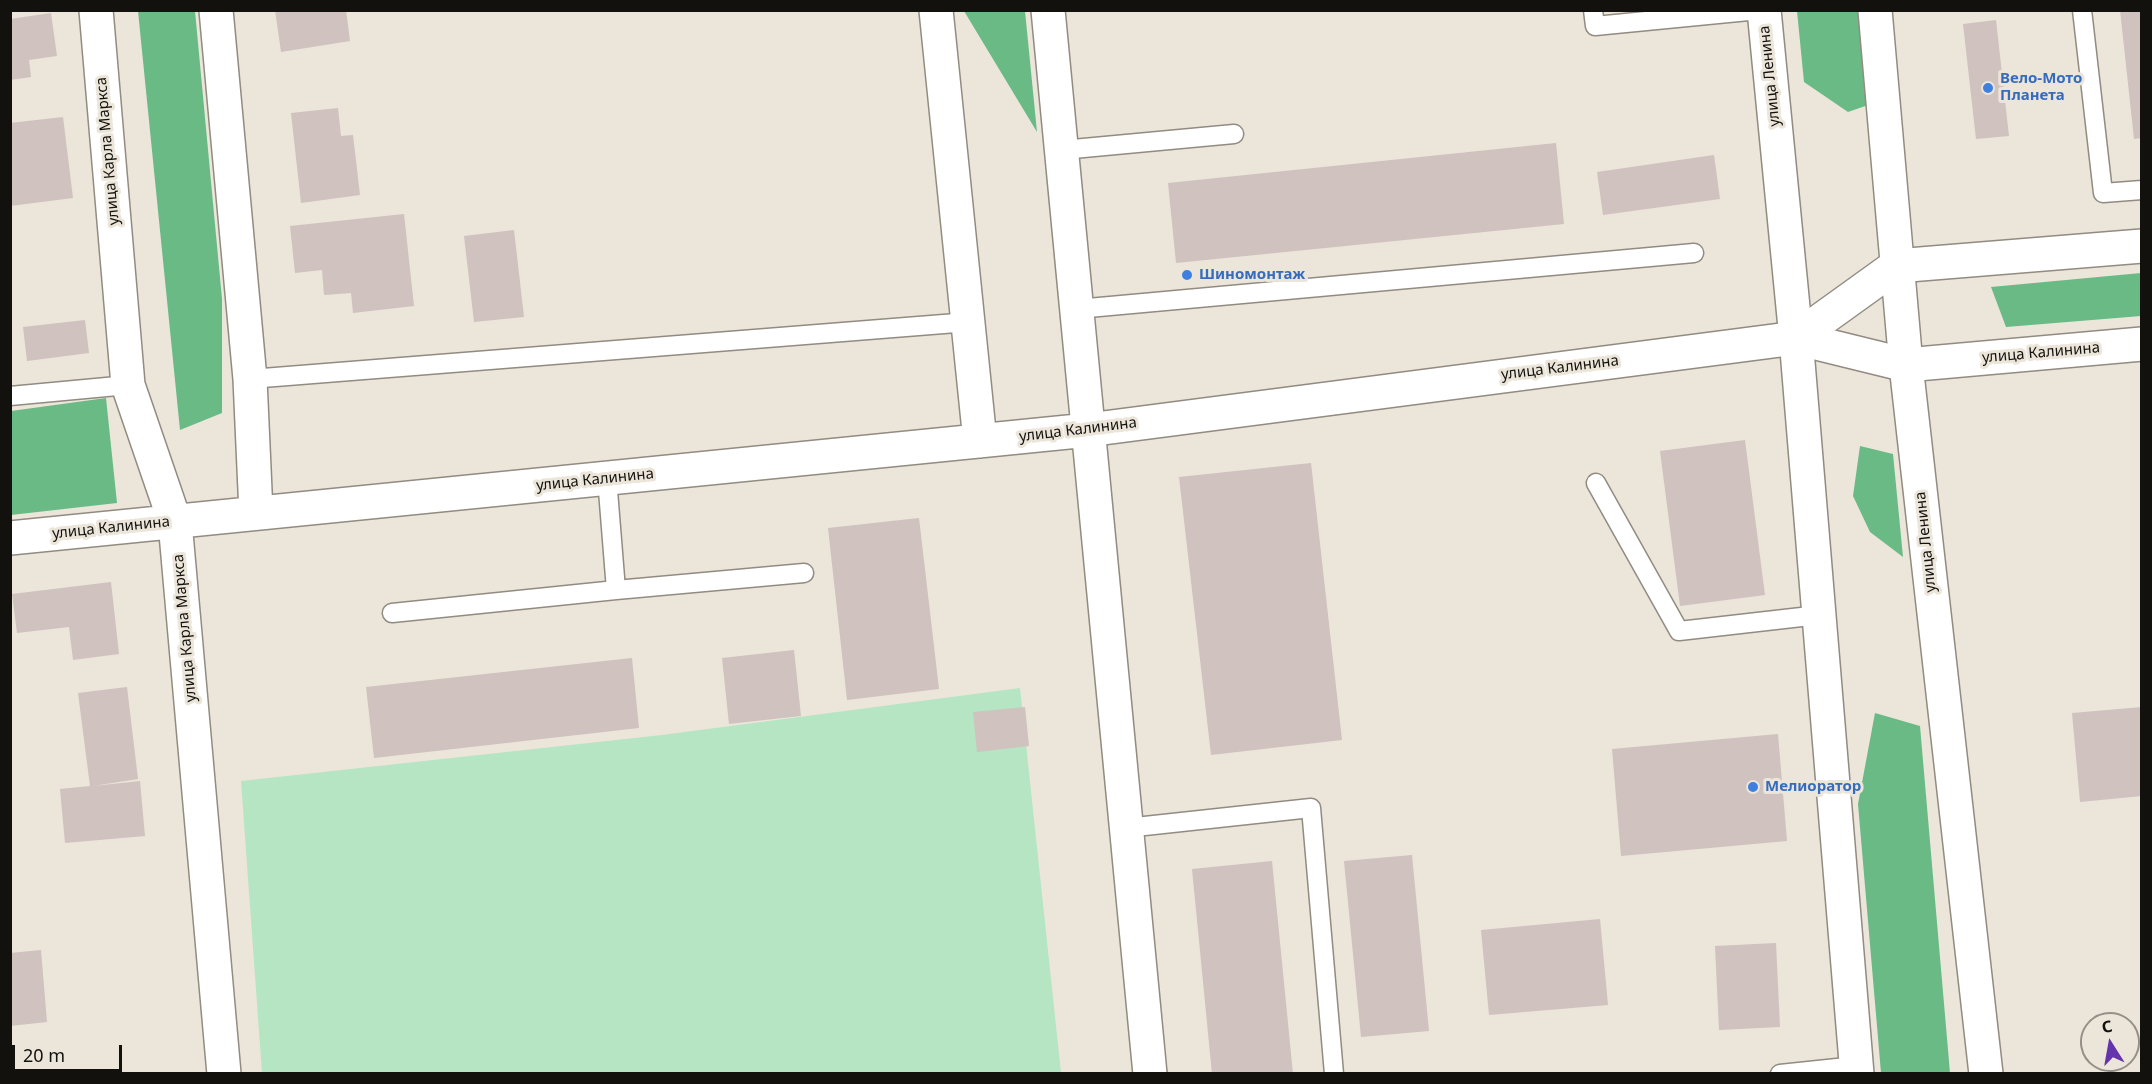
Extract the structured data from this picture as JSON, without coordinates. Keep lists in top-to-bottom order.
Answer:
{
  "streets": {
    "street": ["улица Ленина", "улица Карла Маркса", "улица Калинина"]
  },
  "crossings": [
    ["улица Ленина", "улица Калинина"],
    ["улица Карла Маркса", "улица Калинина"]
  ],
  "places": ["Вело-Мото Планета", "Шиномонтаж", "Мелиоратор"],
  "scale_bar": "20 m",
  "north": "top"
}
